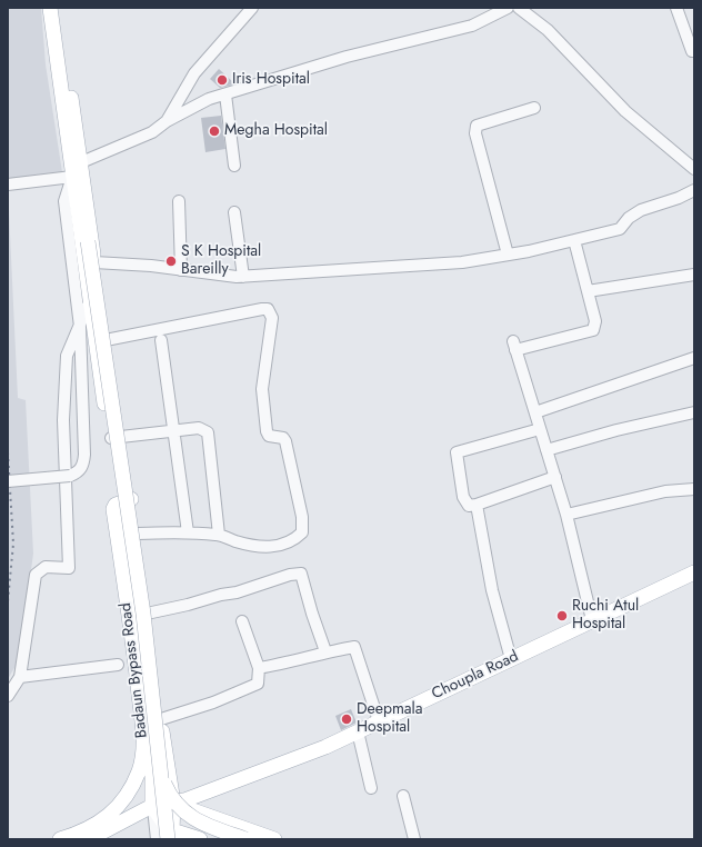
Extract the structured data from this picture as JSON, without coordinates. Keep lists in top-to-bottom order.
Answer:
{
  "streets": {
    "main road": ["Badaun Bypass Road", "Choupla Road"]
  },
  "places": [
    "Iris Hospital",
    "Megha Hospital",
    "S K Hospital Bareilly",
    "Ruchi Atul Hospital",
    "Deepmala Hospital"
  ]
}
